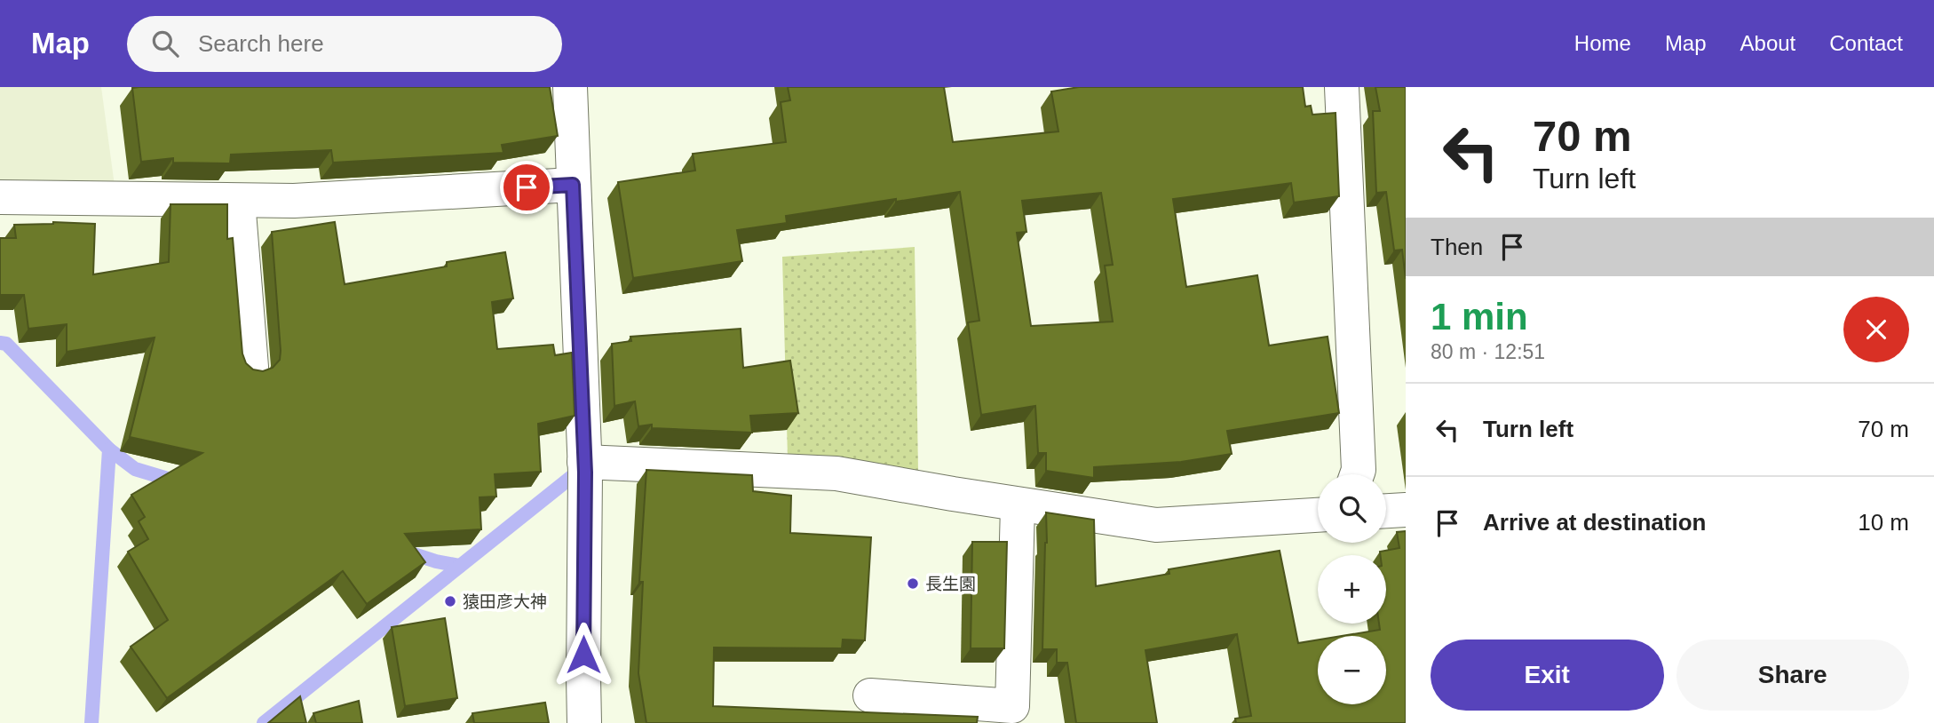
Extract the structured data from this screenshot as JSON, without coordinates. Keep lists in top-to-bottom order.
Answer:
{
  "places": ["長生園", "猿田彦大神"],
  "page": {
    "header": "Map",
    "search": "Search here",
    "nav": [
      "Home",
      "Map",
      "About",
      "Contact"
    ],
    "turn": ["70 m", "Turn left"],
    "then": "Then",
    "heading": ["1 min", "80 m · 12:51"],
    "list": [
      {
        "name": "Turn left",
        "value": "70 m"
      },
      {
        "name": "Arrive at destination",
        "value": "10 m"
      }
    ],
    "map_buttons": ["+", "−"],
    "buttons": ["Exit", "Share"]
  }
}
